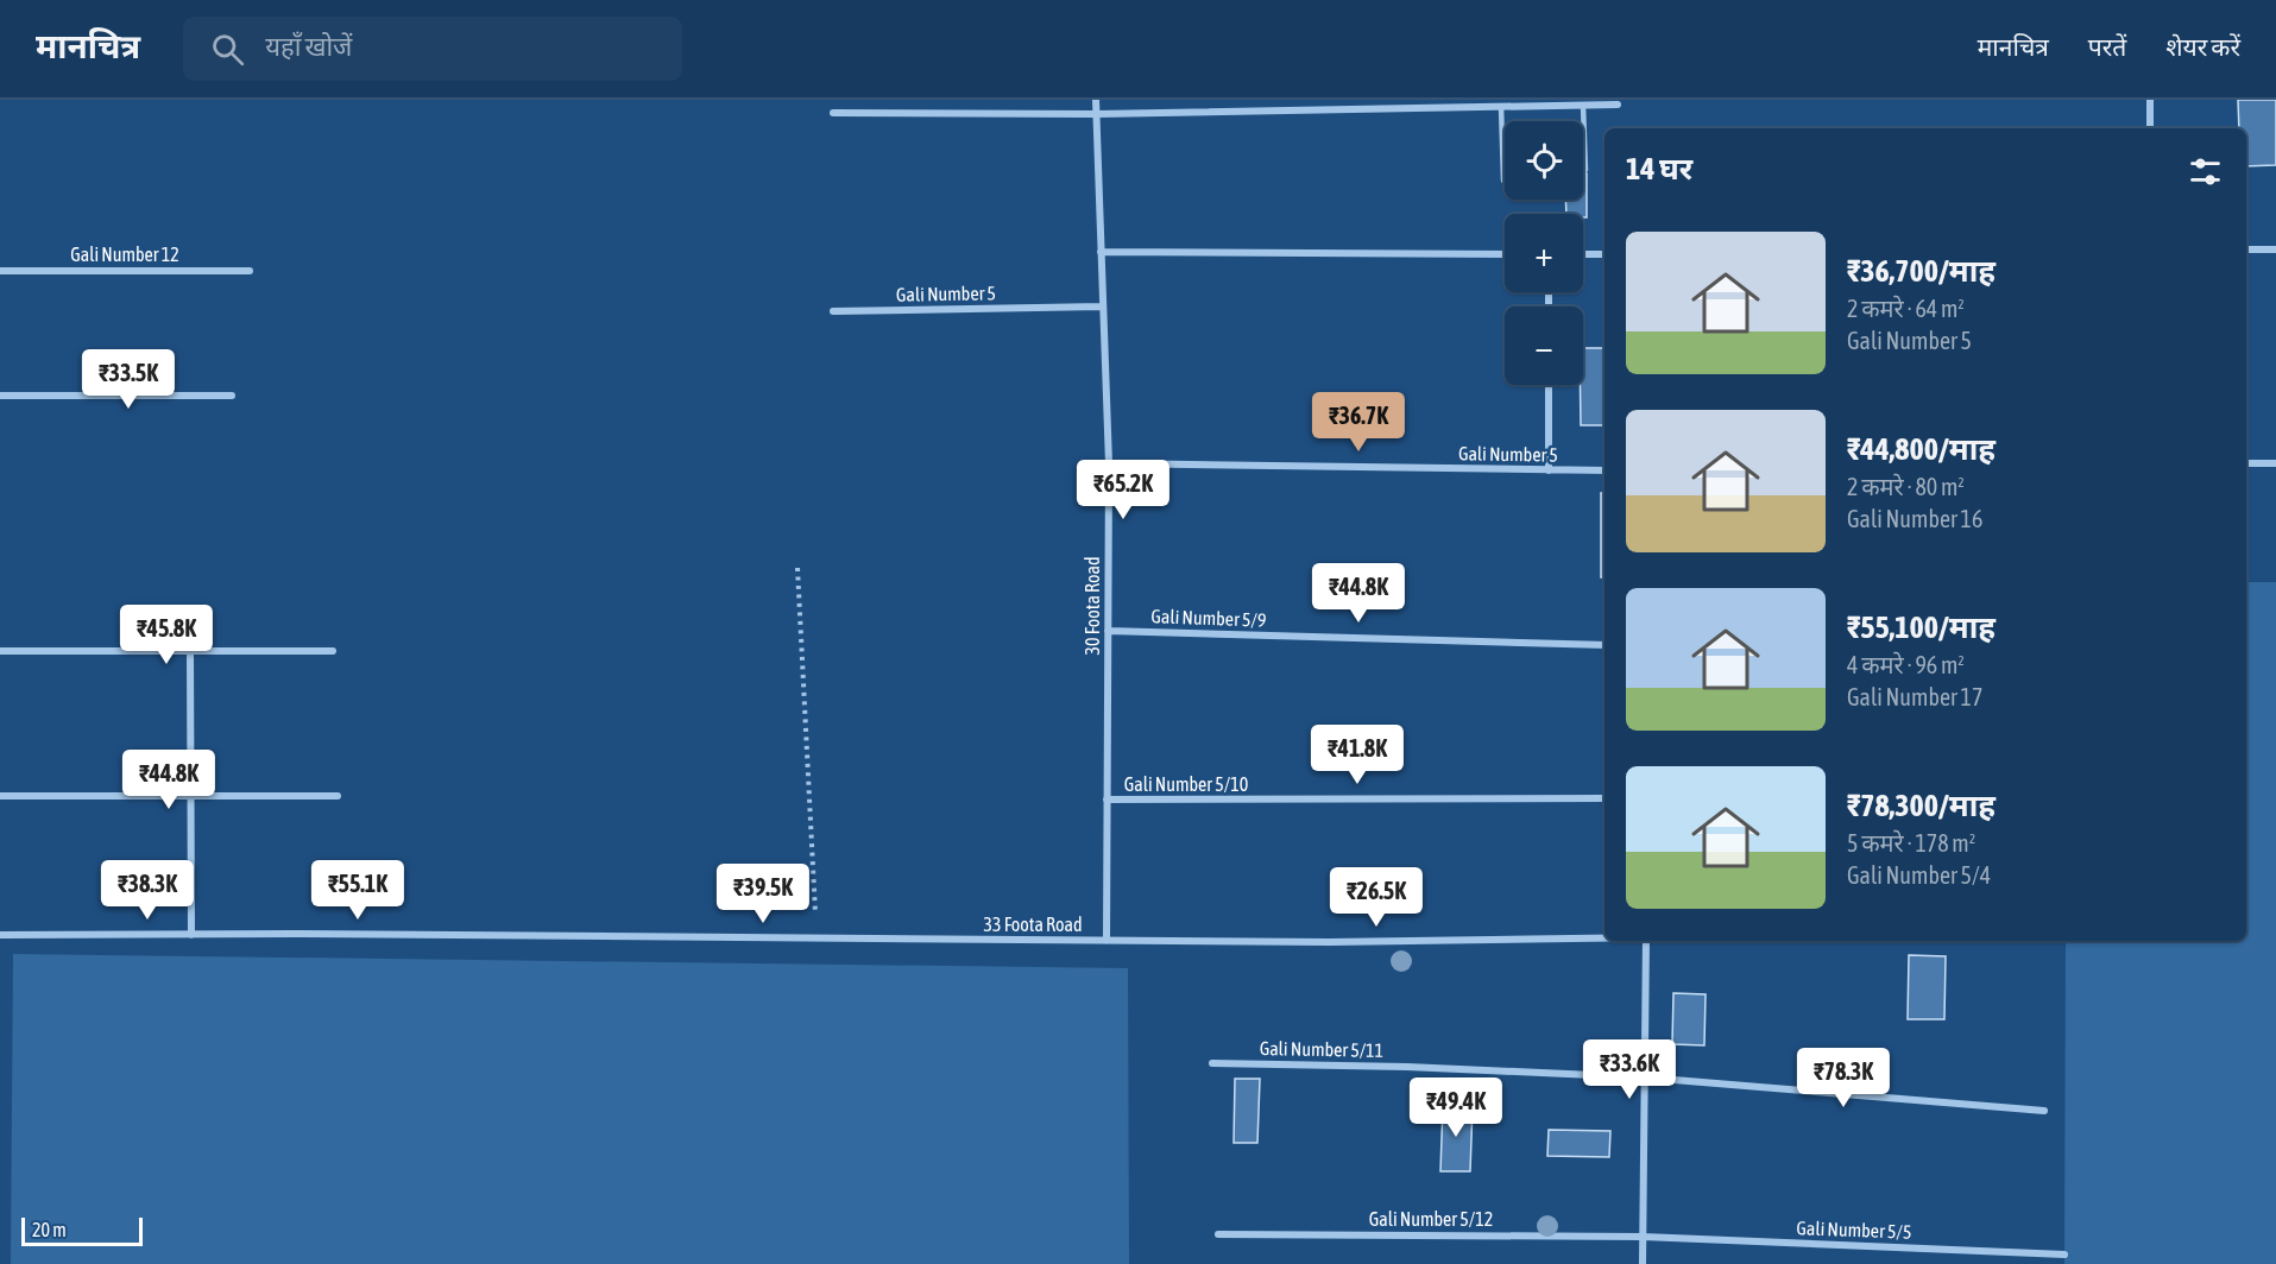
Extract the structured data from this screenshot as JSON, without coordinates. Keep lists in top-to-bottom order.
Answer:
{
  "streets": {
    "street": [
      "Gali Number 12",
      "Gali Number 5",
      "30 Foota Road",
      "Gali Number 5/9",
      "Gali Number 5/10",
      "33 Foota Road",
      "Gali Number 5/11",
      "Gali Number 5/12",
      "Gali Number 5/5"
    ]
  },
  "crossings": [
    ["Gali Number 5", "30 Foota Road"],
    ["30 Foota Road", "Gali Number 5/9"],
    ["30 Foota Road", "Gali Number 5/10"],
    ["30 Foota Road", "33 Foota Road"],
    ["Gali Number 5/12", "Gali Number 5/5"]
  ],
  "scale_bar": "20 m",
  "page": {
    "header": "मानचित्र",
    "search": "यहाँ खोजें",
    "nav": ["मानचित्र", "परतें", "शेयर करें"],
    "map_buttons": ["+", "−"],
    "heading": "14 घर",
    "list": [
      {
        "name": "₹36,700/माह",
        "note": "2 कमरे · 64 m² · Gali Number 5"
      },
      {
        "name": "₹44,800/माह",
        "note": "2 कमरे · 80 m² · Gali Number 16"
      },
      {
        "name": "₹55,100/माह",
        "note": "4 कमरे · 96 m² · Gali Number 17"
      },
      {
        "name": "₹78,300/माह",
        "note": "5 कमरे · 178 m² · Gali Number 5/4"
      }
    ],
    "price": [
      "₹33.5K",
      "₹36.7K",
      "₹65.2K",
      "₹44.8K",
      "₹45.8K",
      "₹41.8K",
      "₹44.8K",
      "₹38.3K",
      "₹55.1K",
      "₹39.5K",
      "₹26.5K",
      "₹33.6K",
      "₹78.3K",
      "₹49.4K"
    ],
    "scale": "20 m"
  }
}
